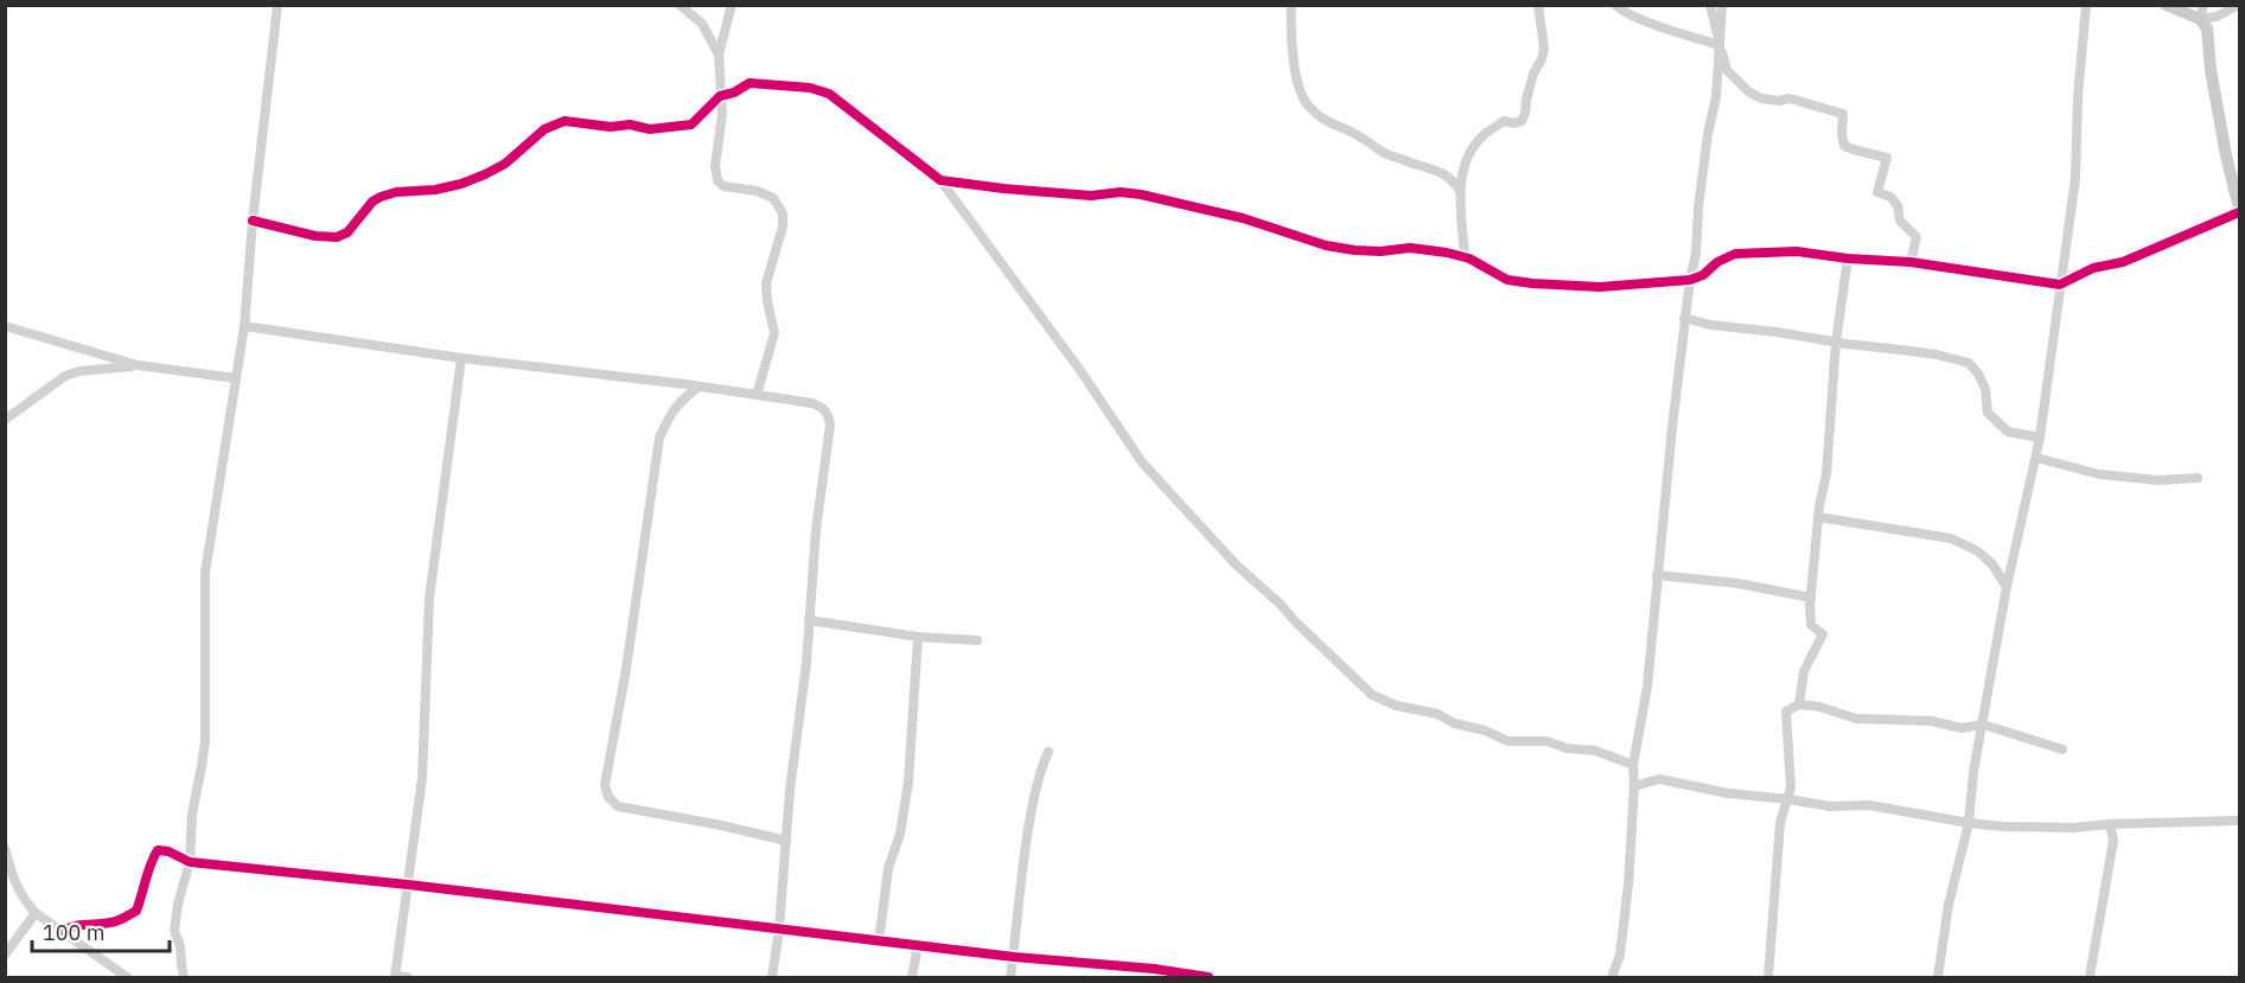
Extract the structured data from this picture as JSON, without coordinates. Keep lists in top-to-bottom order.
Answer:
{
  "scale_bar": "100 m"
}
